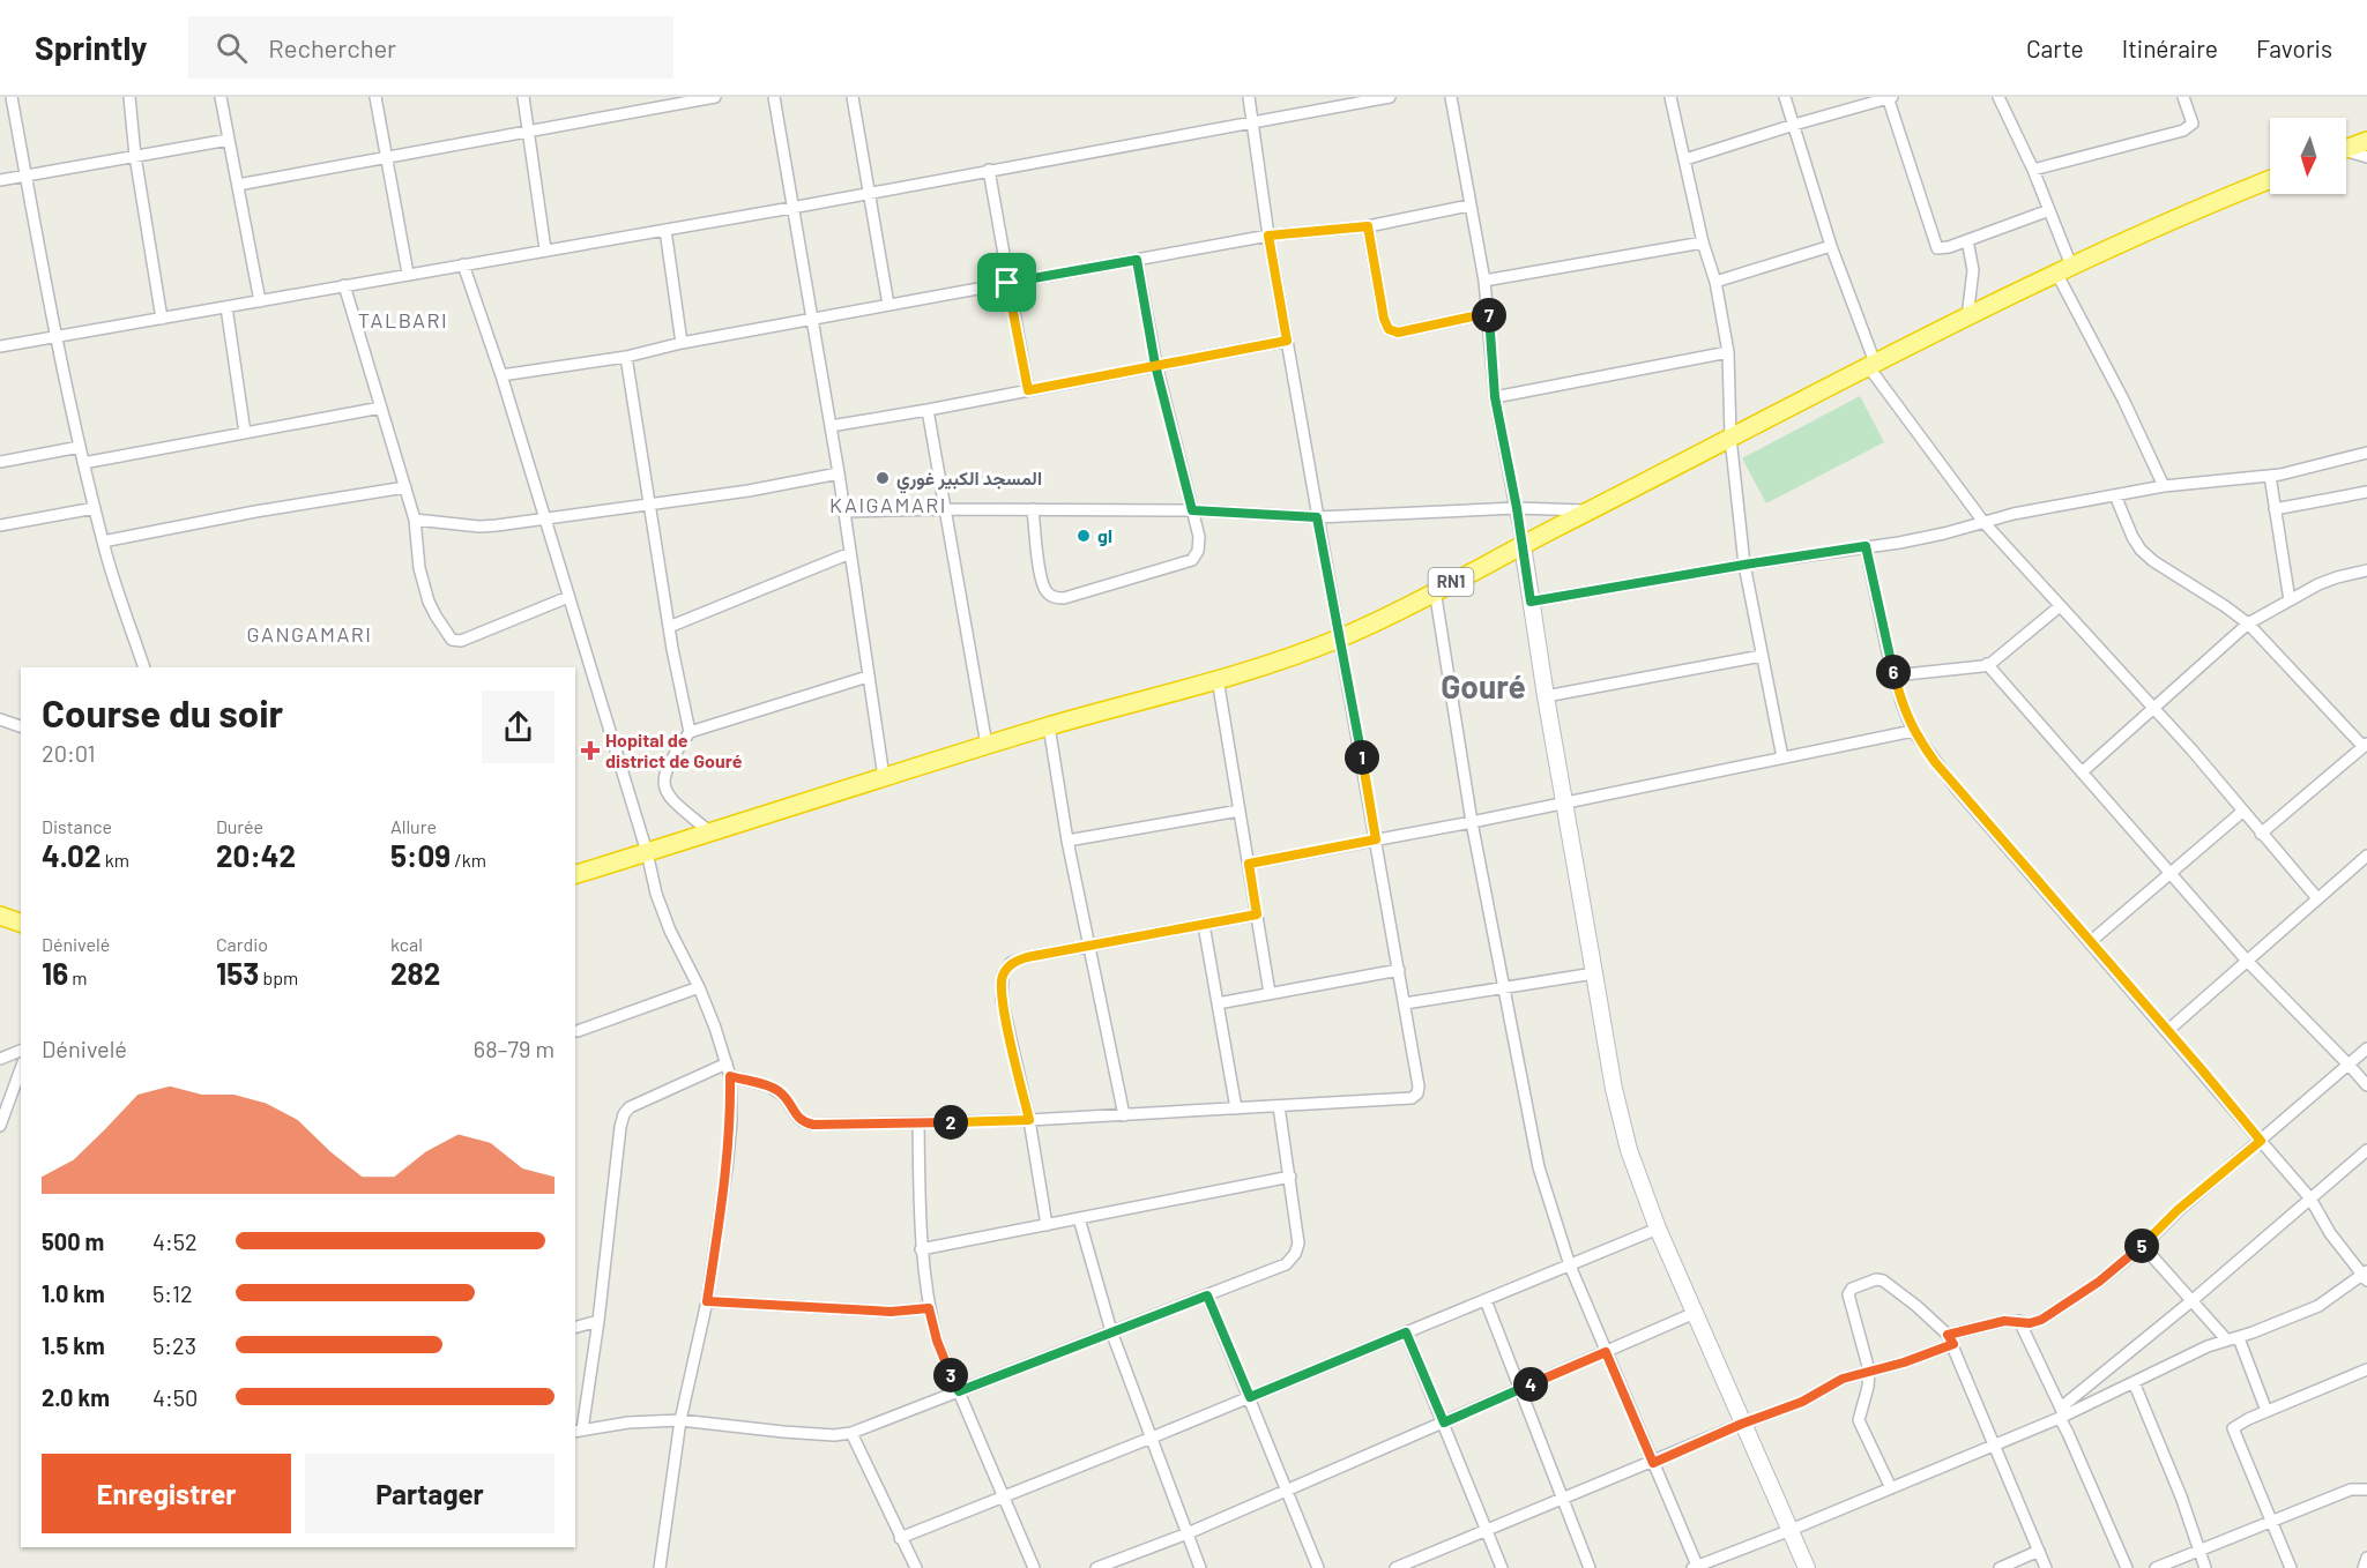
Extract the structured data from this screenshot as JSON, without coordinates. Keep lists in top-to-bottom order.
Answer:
{
  "streets": {
    "highway": ["RN1"]
  },
  "districts": [
    "TALBARI",
    "KAIGAMARI",
    "GANGAMARI",
    "Gouré"
  ],
  "places": {
    "other": ["المسجد الكبير غوري", "gl"],
    "health": ["Hopital de district de Gouré"]
  },
  "north": "bottom",
  "page": {
    "header": "Sprintly",
    "search": "Rechercher",
    "nav": ["Carte", "Itinéraire", "Favoris"],
    "pins": [
      "7",
      "6",
      "1",
      "2",
      "5",
      "3",
      "4"
    ],
    "heading": ["Course du soir", "20:01"],
    "stats": [
      ["Distance", "4.02 km"],
      ["Durée", "20:42"],
      ["Allure", "5:09 /km"],
      ["Dénivelé", "16 m"],
      ["Cardio", "153 bpm"],
      ["kcal", "282"]
    ],
    "chart": ["Dénivelé", "68–79 m"],
    "list": [
      {
        "name": "500 m",
        "note": "4:52"
      },
      {
        "name": "1.0 km",
        "note": "5:12"
      },
      {
        "name": "1.5 km",
        "note": "5:23"
      },
      {
        "name": "2.0 km",
        "note": "4:50"
      }
    ],
    "buttons": ["Enregistrer", "Partager"]
  }
}
